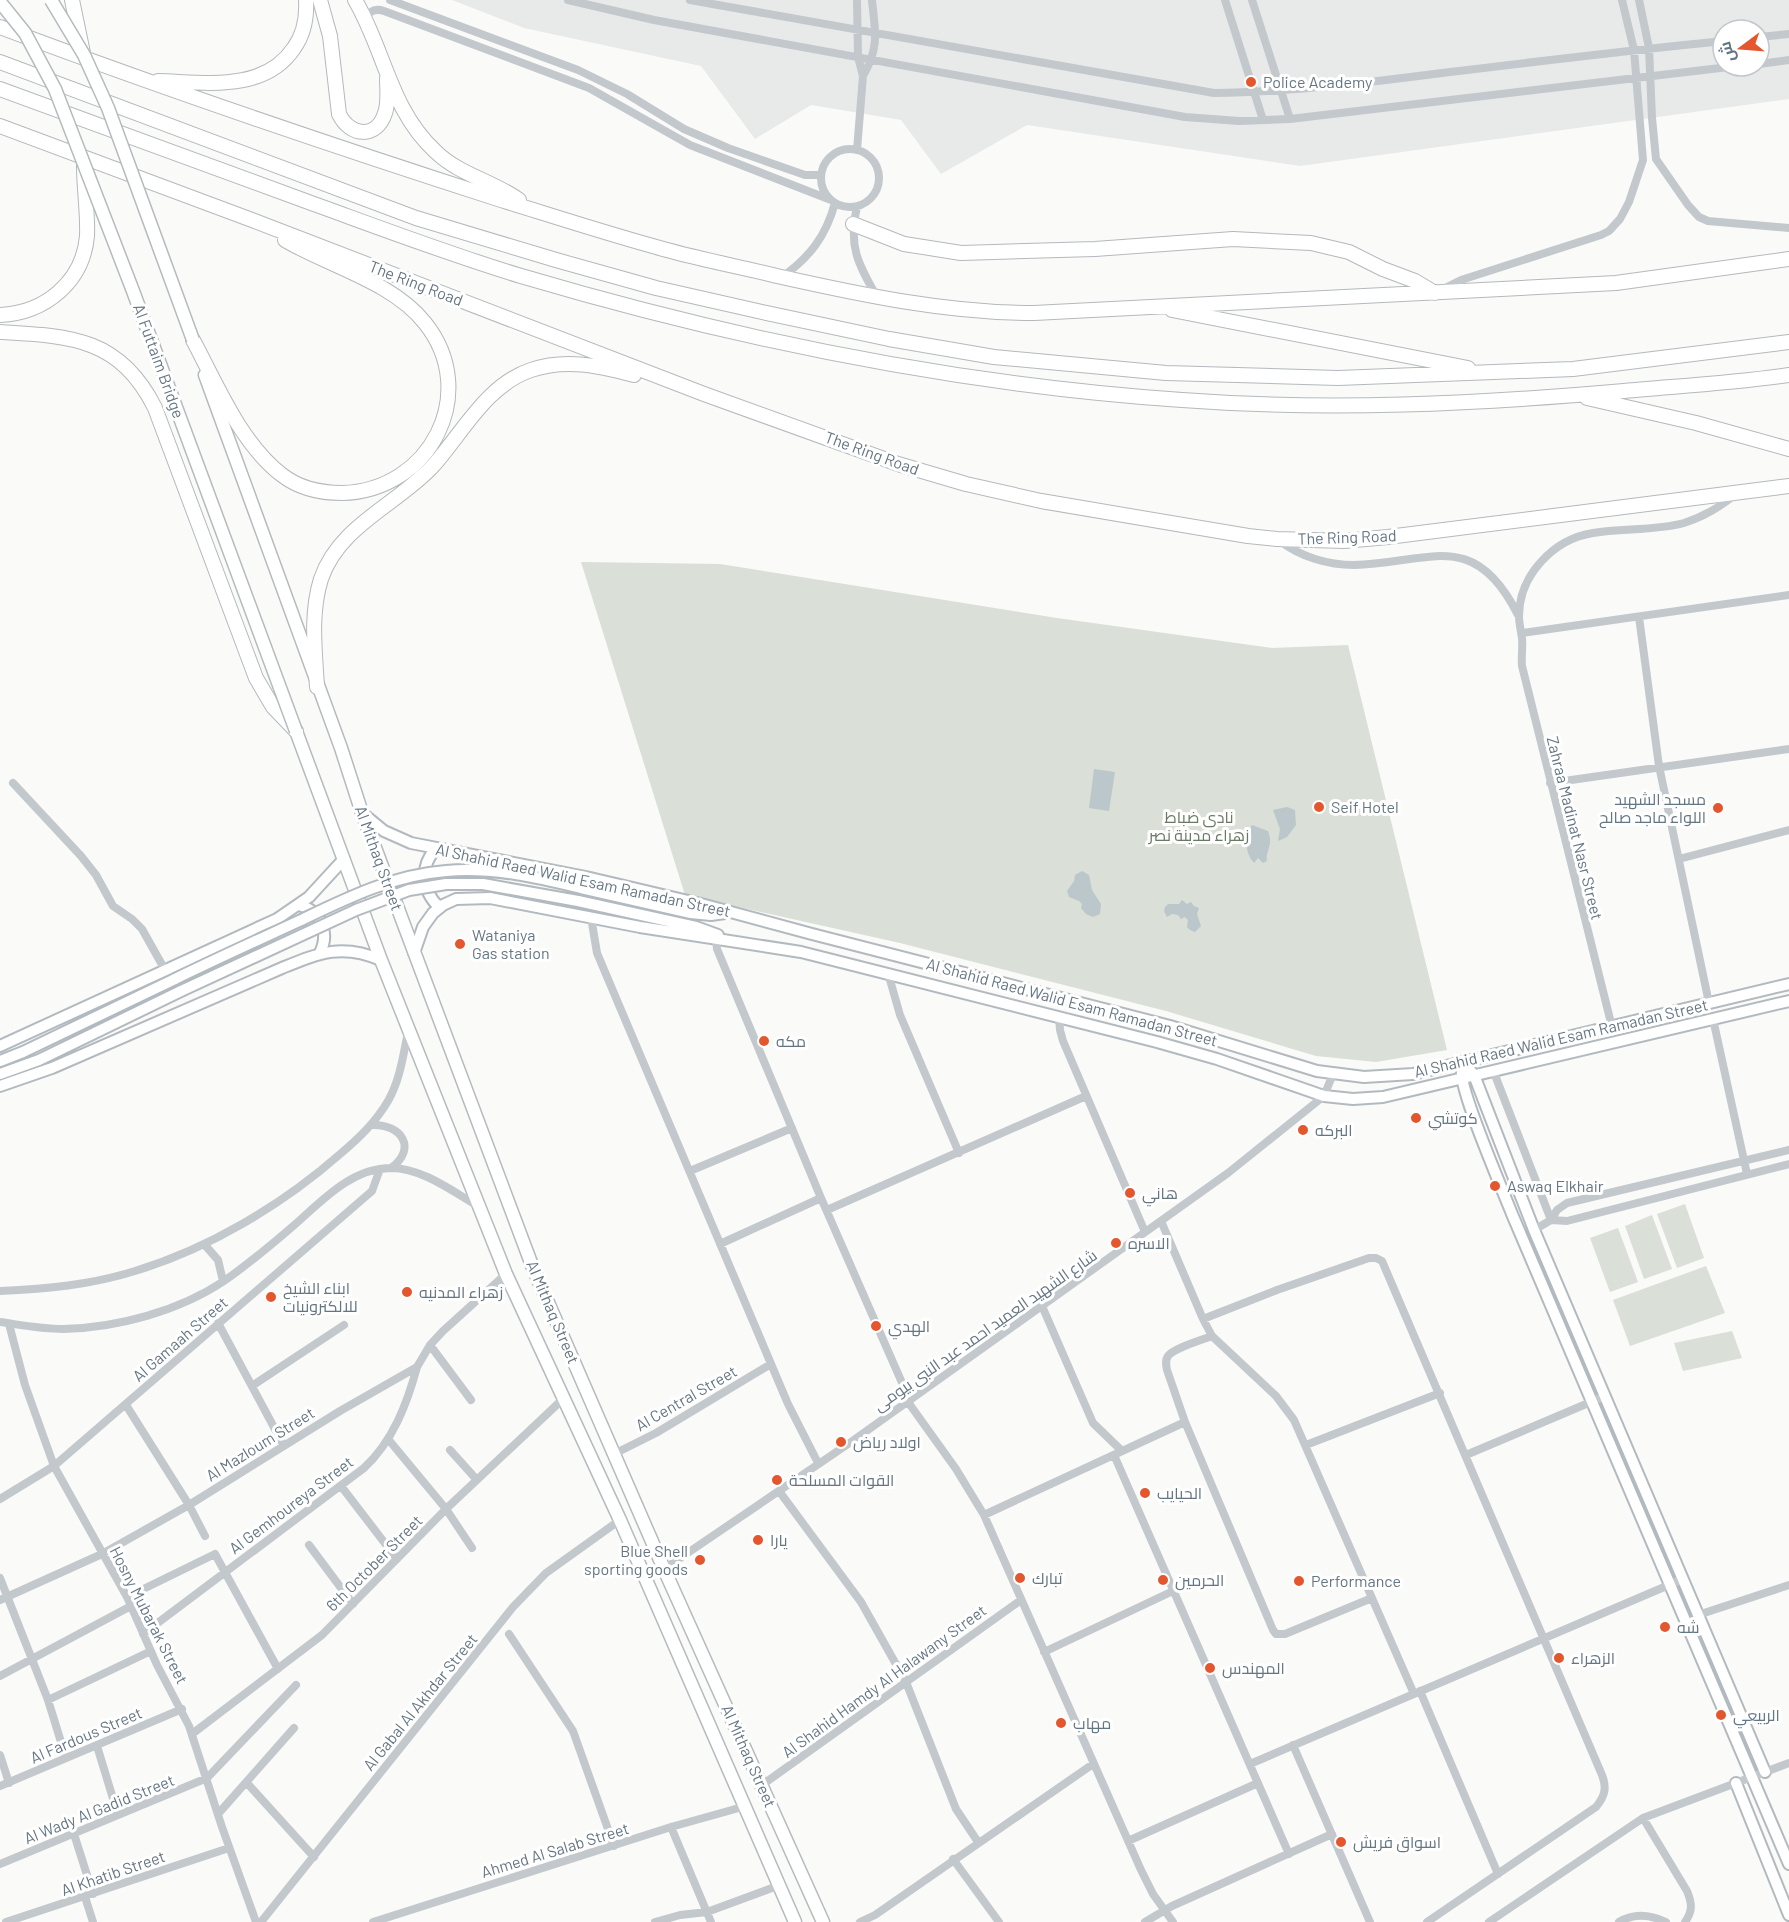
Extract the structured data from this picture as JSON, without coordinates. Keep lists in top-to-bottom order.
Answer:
{
  "streets": {
    "highway": ["The Ring Road"],
    "main road": ["Al Futtaim Bridge", "Al Mithaq Street"],
    "street": [
      "Zahraa Madinat Nasr Street",
      "Al Shahid Raed Walid Esam Ramadan Street",
      "شارع الشهيد العميد احمد عبد النبى بيومى",
      "Al Gamaah Street",
      "Al Central Street",
      "Al Mazloum Street",
      "Al Gemhoureya Street",
      "6th October Street",
      "Hosny Mubarak Street",
      "Al Shahid Hamdy Al Halawany Street",
      "Al Gabal Al Akhdar Street",
      "Al Fardous Street",
      "Al Wady Al Gadid Street",
      "Ahmed Al Salab Street",
      "Al Khatib Street"
    ]
  },
  "crossings": [
    ["Al Futtaim Bridge", "Al Mithaq Street"],
    ["Zahraa Madinat Nasr Street", "Al Shahid Raed Walid Esam Ramadan Street"],
    ["Al Mithaq Street", "Al Shahid Raed Walid Esam Ramadan Street"],
    ["Al Mithaq Street", "شارع الشهيد العميد احمد عبد النبى بيومى"],
    ["Al Mithaq Street", "Al Central Street"],
    ["Al Mithaq Street", "Al Mazloum Street"],
    ["Al Mithaq Street", "6th October Street"],
    ["Al Mithaq Street", "Al Shahid Hamdy Al Halawany Street"],
    ["Al Mithaq Street", "Al Gabal Al Akhdar Street"],
    ["Al Mithaq Street", "Ahmed Al Salab Street"],
    ["Al Shahid Raed Walid Esam Ramadan Street", "شارع الشهيد العميد احمد عبد النبى بيومى"],
    ["Al Gamaah Street", "Hosny Mubarak Street"],
    ["Al Mazloum Street", "Al Gemhoureya Street"],
    ["Al Mazloum Street", "Hosny Mubarak Street"],
    ["Al Gemhoureya Street", "Hosny Mubarak Street"],
    ["6th October Street", "Hosny Mubarak Street"],
    ["Hosny Mubarak Street", "Al Fardous Street"],
    ["Hosny Mubarak Street", "Al Wady Al Gadid Street"],
    ["Hosny Mubarak Street", "Al Khatib Street"]
  ],
  "parks": ["نادى ضباط زهراء مدينة نصر"],
  "places": [
    "Police Academy",
    "Seif Hotel",
    "مسجد الشهيد اللواء ماجد صالح",
    "Wataniya Gas station",
    "مكه",
    "كوتشي",
    "البركه",
    "Aswaq Elkhair",
    "هاني",
    "الاسره",
    "زهراء المدنيه",
    "ابناء الشيخ للالكترونيات",
    "الهدي",
    "اولاد رياض",
    "القوات المسلحة",
    "الحيايب",
    "يارا",
    "Blue Shell sporting goods",
    "تبارك",
    "الحرمين",
    "Performance",
    "شه",
    "الزهراء",
    "المهندس",
    "الربيعي",
    "مهاب",
    "اسواق فريش"
  ],
  "north": "left"
}
